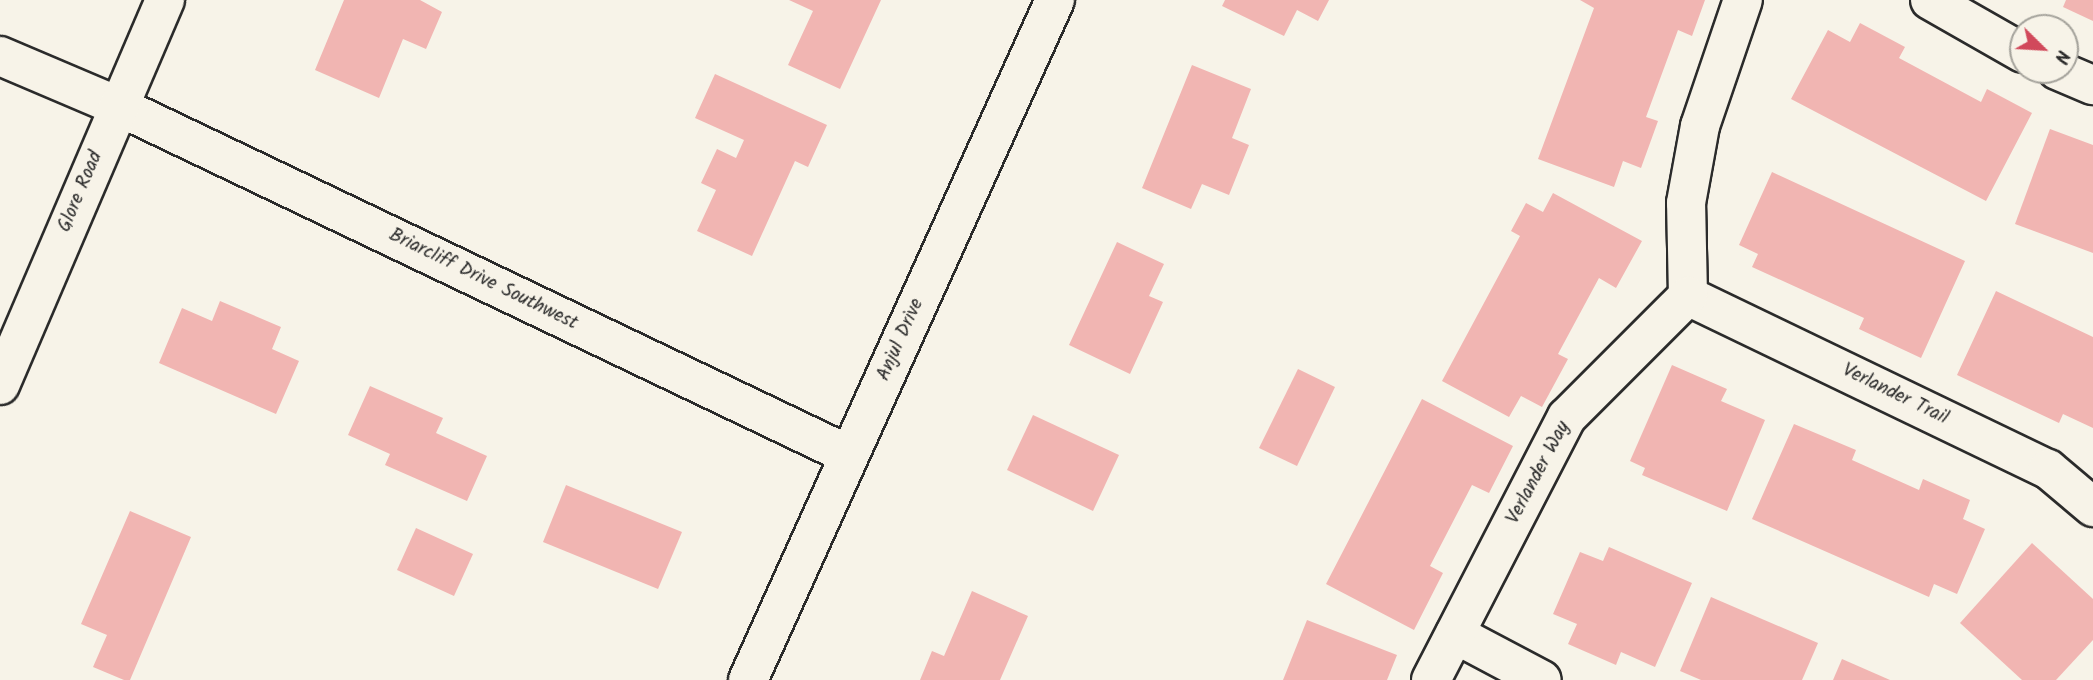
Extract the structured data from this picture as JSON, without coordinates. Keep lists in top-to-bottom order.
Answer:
{
  "streets": {
    "street": [
      "Glore Road",
      "Briarcliff Drive Southwest",
      "Anjul Drive",
      "Verlander Trail",
      "Verlander Way"
    ]
  },
  "crossings": [
    ["Glore Road", "Briarcliff Drive Southwest"],
    ["Briarcliff Drive Southwest", "Anjul Drive"],
    ["Verlander Trail", "Verlander Way"]
  ],
  "north": "bottom right"
}
